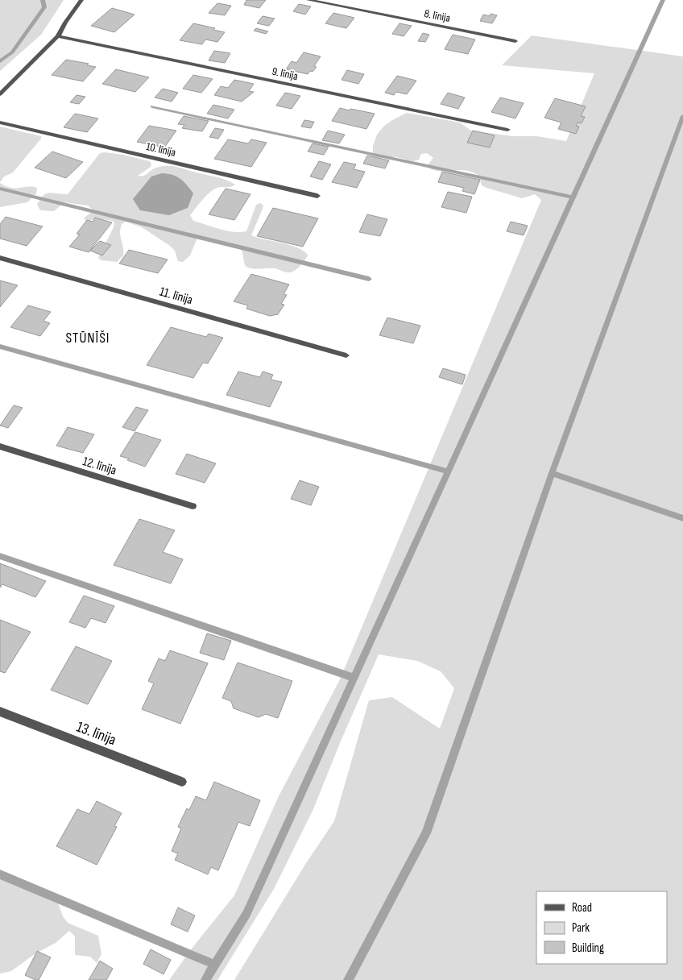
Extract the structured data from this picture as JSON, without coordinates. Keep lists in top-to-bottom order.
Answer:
{
  "streets": {
    "street": [
      "8. līnija",
      "9. līnija",
      "10. līnija",
      "11. līnija",
      "12. līnija",
      "13. līnija"
    ]
  },
  "districts": ["STŪNĪŠI"],
  "legend": ["Road", "Park", "Building"]
}
